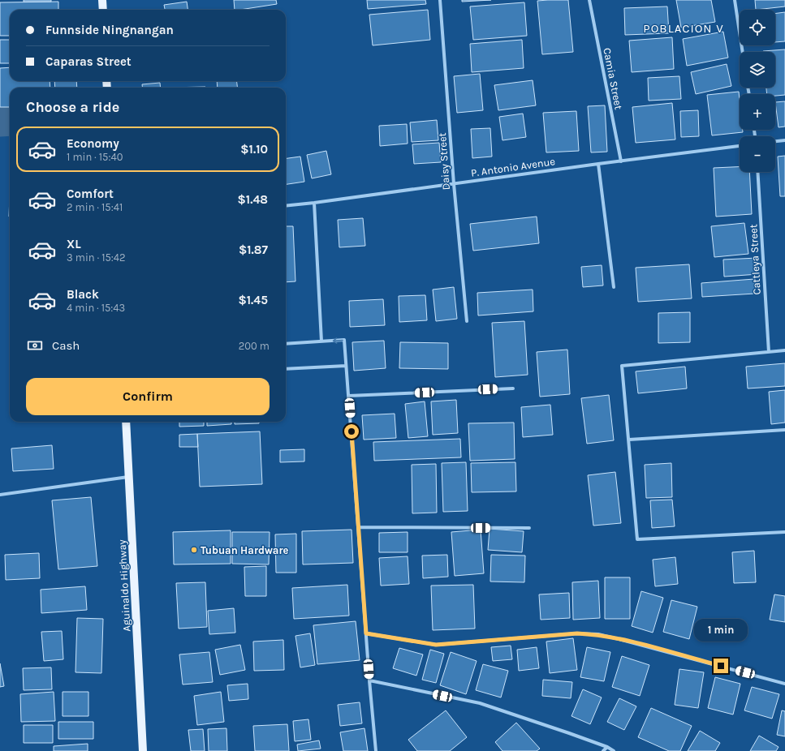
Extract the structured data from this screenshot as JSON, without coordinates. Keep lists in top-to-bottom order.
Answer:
{
  "streets": {
    "main road": ["Aguinaldo Highway"],
    "street": [
      "Camia Street",
      "Daisy Street",
      "P. Antonio Avenue",
      "Cattleya Street"
    ]
  },
  "crossings": [
    ["Camia Street", "P. Antonio Avenue"],
    ["Daisy Street", "P. Antonio Avenue"]
  ],
  "districts": ["POBLACION V"],
  "places": ["Tubuan Hardware"],
  "page": {
    "map_buttons": ["+", "−"],
    "banner": ["Funnside Ningnangan", "Caparas Street"],
    "heading": "Choose a ride",
    "list": [
      {
        "name": "Economy",
        "note": "1 min · 15:40",
        "value": "$1.10"
      },
      {
        "name": "Comfort",
        "note": "2 min · 15:41",
        "value": "$1.48"
      },
      {
        "name": "XL",
        "note": "3 min · 15:42",
        "value": "$1.87"
      },
      {
        "name": "Black",
        "note": "4 min · 15:43",
        "value": "$1.45"
      }
    ],
    "pay": ["Cash", "200 m"],
    "buttons": "Confirm",
    "bubble": "1 min"
  }
}
